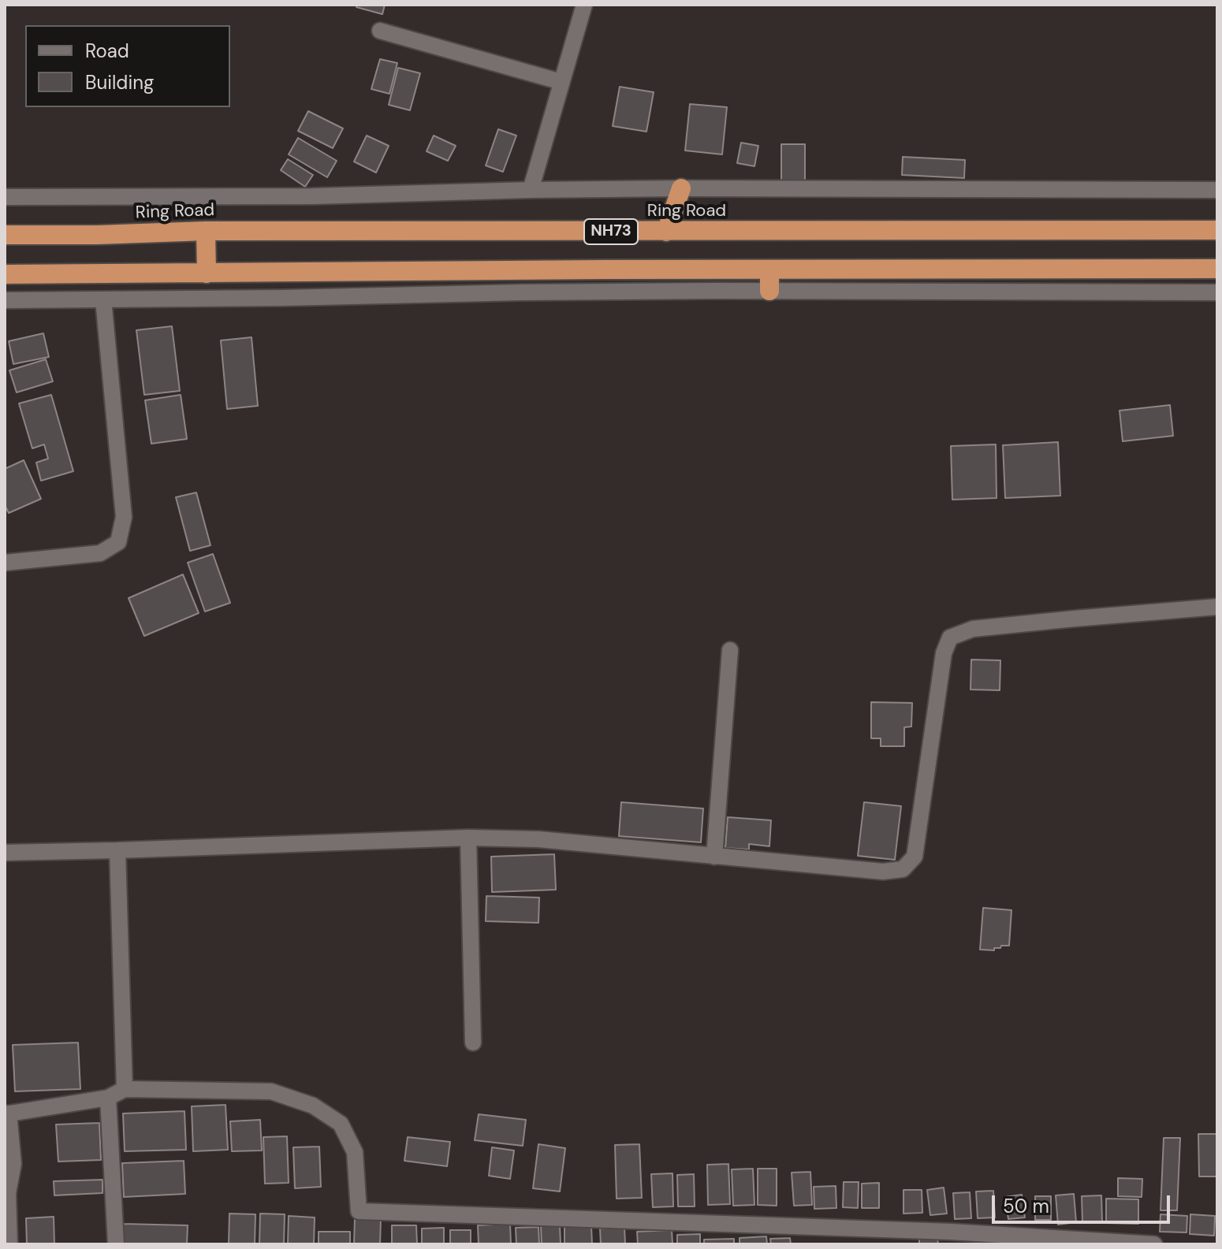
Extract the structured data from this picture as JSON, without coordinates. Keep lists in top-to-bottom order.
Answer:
{
  "streets": {
    "highway": ["Ring Road", "NH73"]
  },
  "legend": ["Road", "Building"],
  "scale_bar": "50 m"
}
